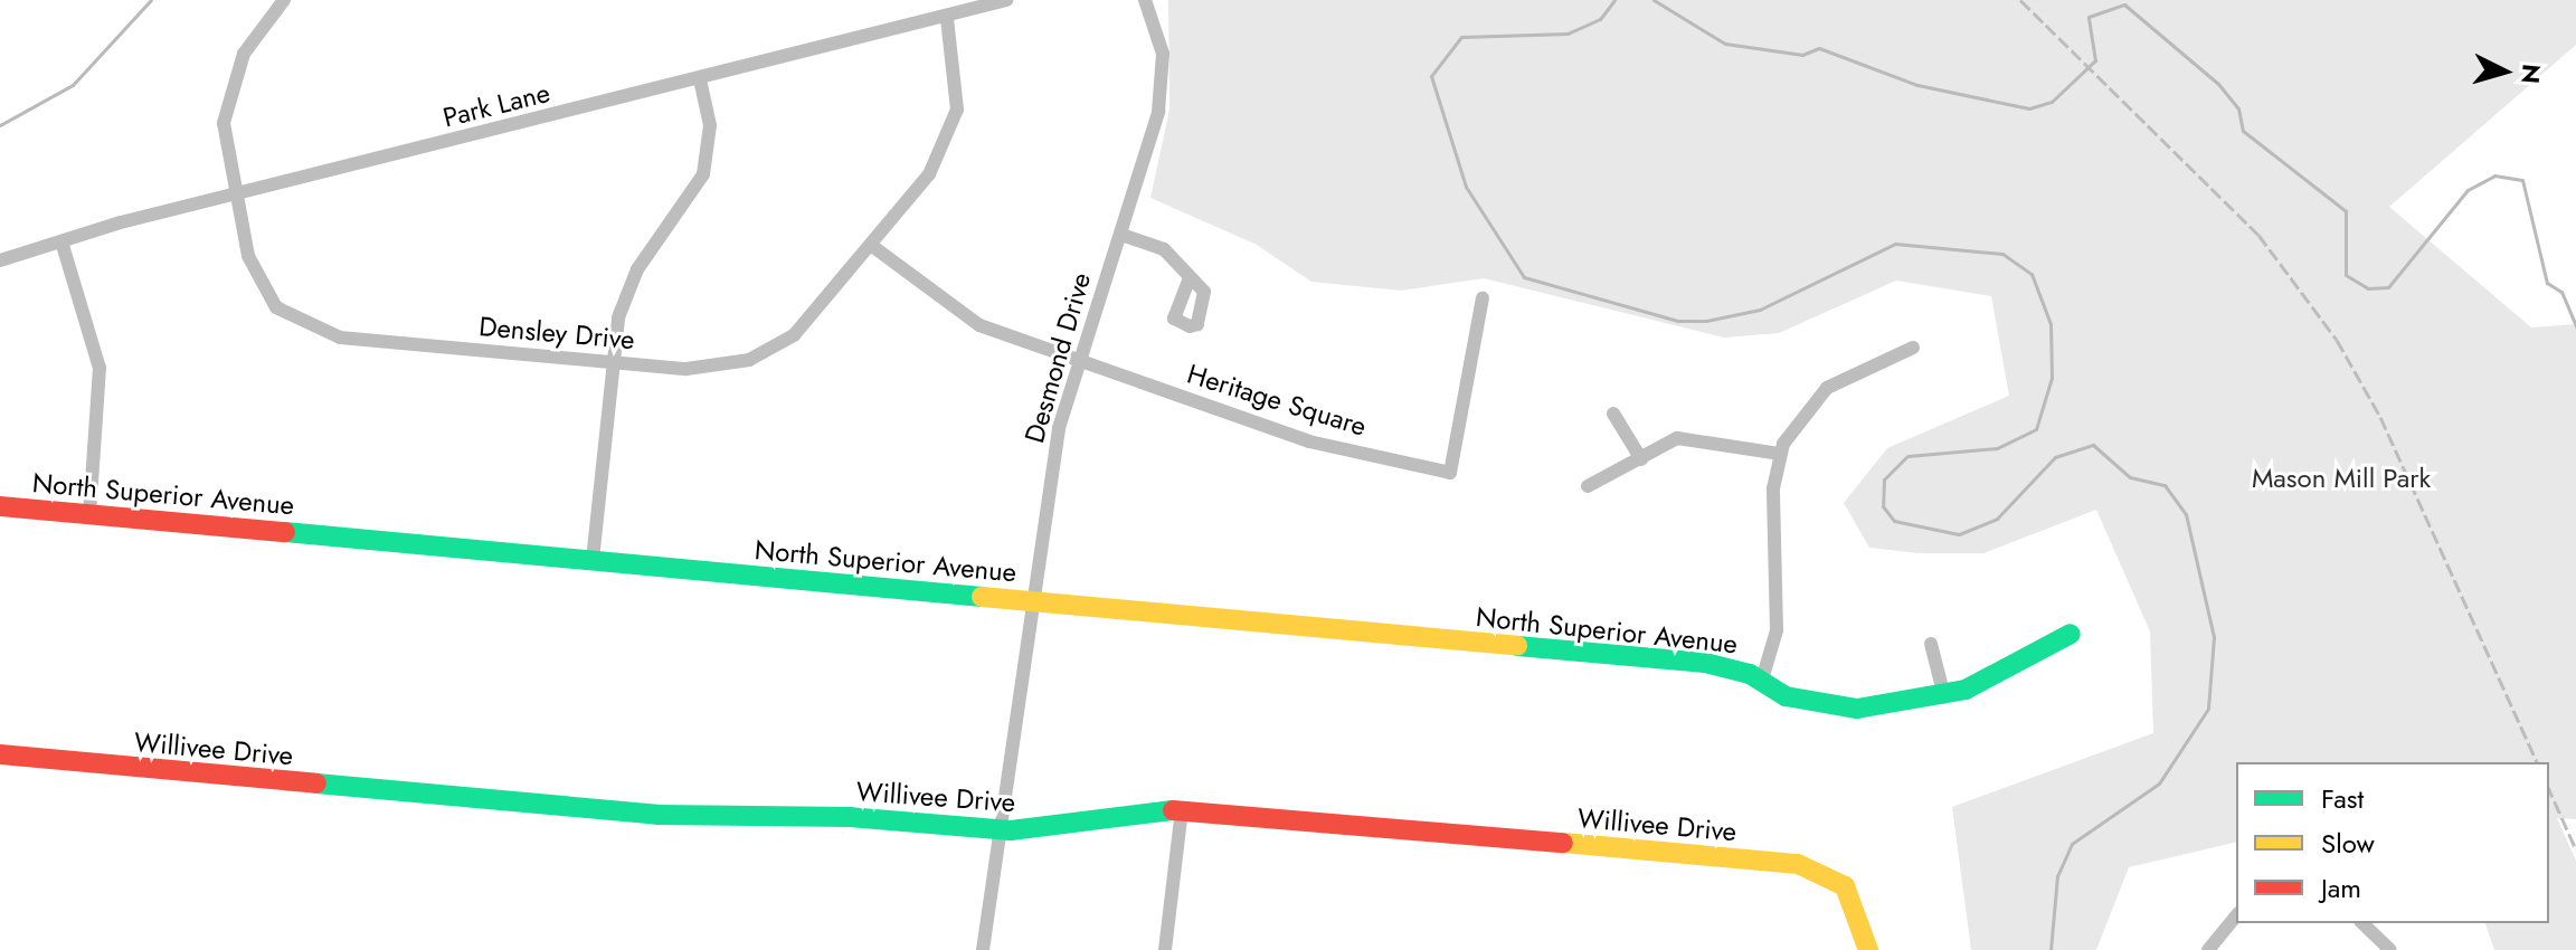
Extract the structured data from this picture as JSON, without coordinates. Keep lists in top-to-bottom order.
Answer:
{
  "streets": {
    "street": [
      "Park Lane",
      "Densley Drive",
      "Desmond Drive",
      "Heritage Square",
      "North Superior Avenue",
      "Willivee Drive"
    ]
  },
  "crossings": [
    ["Park Lane", "Densley Drive"],
    ["Desmond Drive", "Heritage Square"],
    ["Desmond Drive", "North Superior Avenue"],
    ["Desmond Drive", "Willivee Drive"]
  ],
  "parks": ["Mason Mill Park"],
  "legend": ["Fast", "Slow", "Jam"],
  "north": "right"
}
